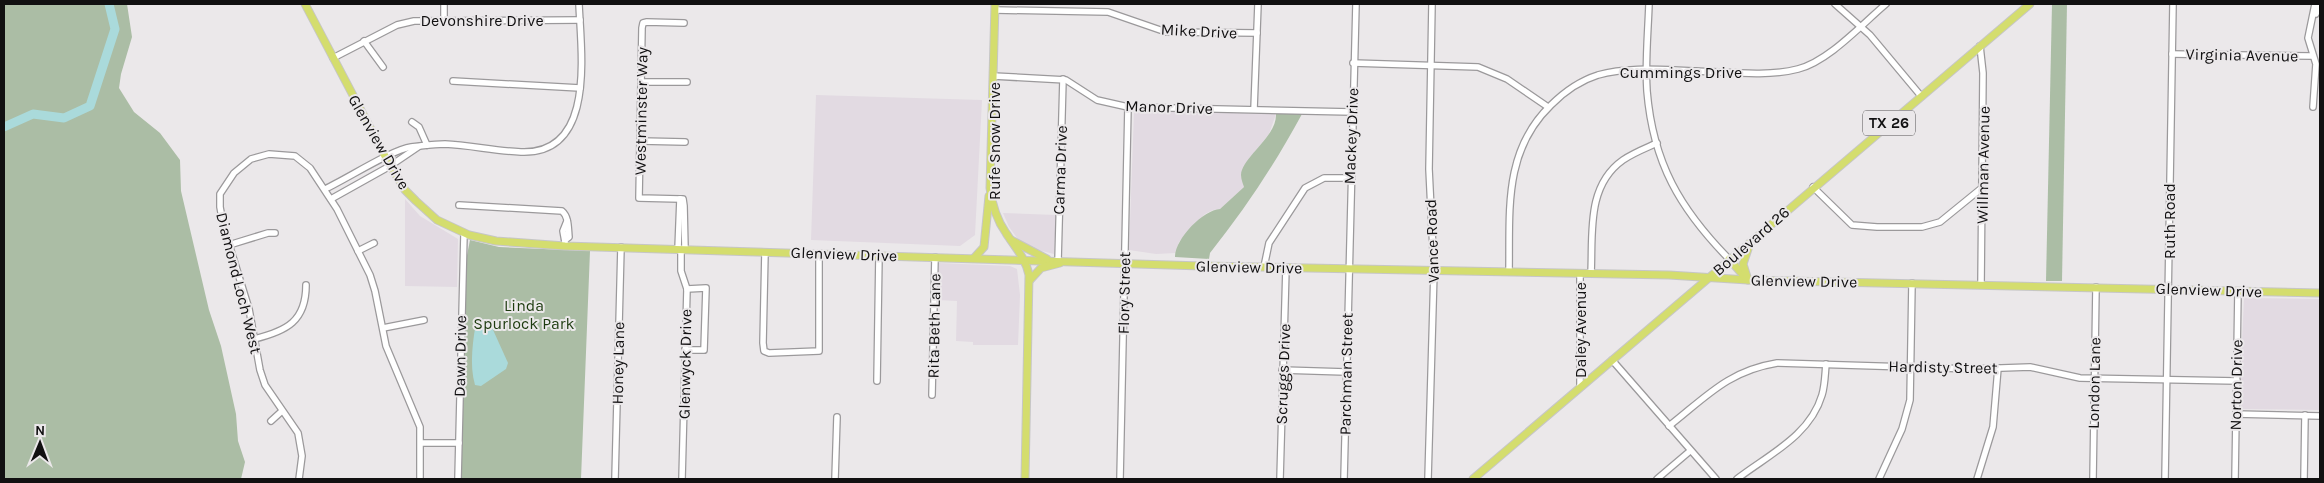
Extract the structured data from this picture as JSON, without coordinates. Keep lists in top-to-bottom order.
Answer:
{
  "streets": {
    "main road": [
      "TX 26",
      "Rufe Snow Drive",
      "Glenview Drive",
      "Boulevard 26"
    ],
    "street": [
      "Devonshire Drive",
      "Mike Drive",
      "Virginia Avenue",
      "Cummings Drive",
      "Manor Drive",
      "Westminster Way",
      "Mackey Drive",
      "Willman Avenue",
      "Carma Drive",
      "Ruth Road",
      "Vance Road",
      "Diamond Loch West",
      "Flory Street",
      "Rita Beth Lane",
      "Daley Avenue",
      "Dawn Drive",
      "Honey Lane",
      "Glenwyck Drive",
      "Hardisty Street",
      "Scruggs Drive",
      "Parchman Street",
      "London Lane",
      "Norton Drive"
    ]
  },
  "crossings": [
    ["Devonshire Drive", "Glenview Drive"],
    ["Mike Drive", "Rufe Snow Drive"],
    ["Virginia Avenue", "Ruth Road"],
    ["Cummings Drive", "Glenview Drive"],
    ["Manor Drive", "Mackey Drive"],
    ["Manor Drive", "Rufe Snow Drive"],
    ["Manor Drive", "Carma Drive"],
    ["Manor Drive", "Flory Street"],
    ["Westminster Way", "Glenwyck Drive"],
    ["Mackey Drive", "Glenview Drive"],
    ["Mackey Drive", "Parchman Street"],
    ["Rufe Snow Drive", "Glenview Drive"],
    ["Glenview Drive", "Willman Avenue"],
    ["Glenview Drive", "Carma Drive"],
    ["Glenview Drive", "Ruth Road"],
    ["Glenview Drive", "Vance Road"],
    ["Glenview Drive", "Boulevard 26"],
    ["Glenview Drive", "Flory Street"],
    ["Glenview Drive", "Rita Beth Lane"],
    ["Glenview Drive", "Daley Avenue"],
    ["Glenview Drive", "Dawn Drive"],
    ["Glenview Drive", "Honey Lane"],
    ["Glenview Drive", "Glenwyck Drive"],
    ["Glenview Drive", "Scruggs Drive"],
    ["Glenview Drive", "Parchman Street"],
    ["Glenview Drive", "London Lane"],
    ["Glenview Drive", "Norton Drive"],
    ["Willman Avenue", "Boulevard 26"],
    ["Ruth Road", "Hardisty Street"],
    ["Boulevard 26", "Daley Avenue"],
    ["Hardisty Street", "London Lane"],
    ["Hardisty Street", "Norton Drive"]
  ],
  "parks": ["Linda Spurlock Park"],
  "north": "top"
}
